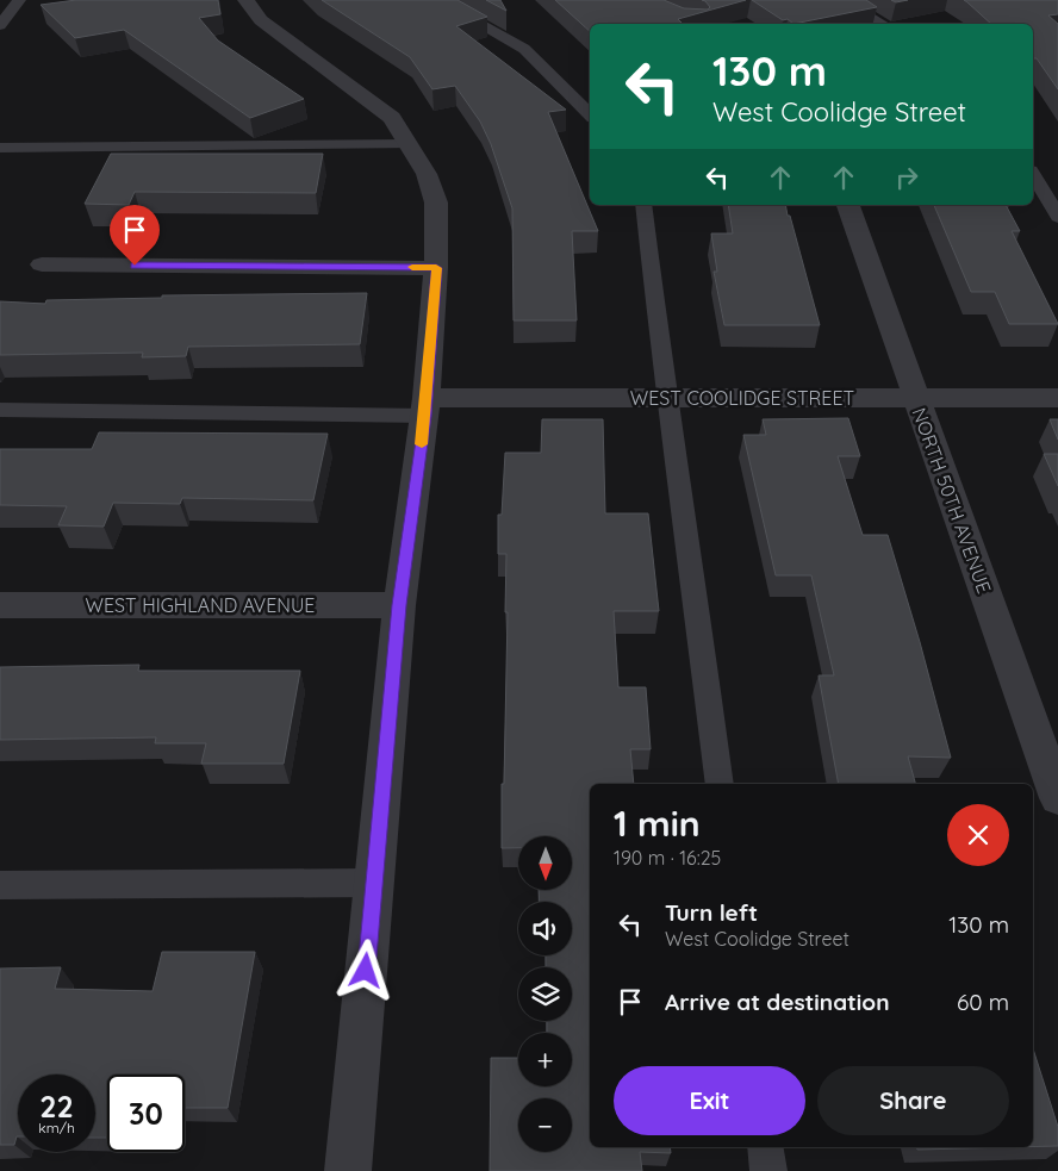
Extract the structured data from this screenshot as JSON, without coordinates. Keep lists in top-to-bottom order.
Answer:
{
  "streets": {
    "street": ["WEST COOLIDGE STREET", "NORTH 50TH AVENUE", "WEST HIGHLAND AVENUE"]
  },
  "crossings": [
    ["WEST COOLIDGE STREET", "NORTH 50TH AVENUE"]
  ],
  "north": "bottom",
  "page": {
    "turn": ["130 m", "West Coolidge Street"],
    "heading": ["1 min", "190 m · 16:25"],
    "map_buttons": ["+", "−"],
    "list": [
      {
        "name": "Turn left",
        "note": "West Coolidge Street",
        "value": "130 m"
      },
      {
        "name": "Arrive at destination",
        "value": "60 m"
      }
    ],
    "buttons": ["Exit", "Share"],
    "speed": "22 km/h",
    "limit": "30"
  }
}
